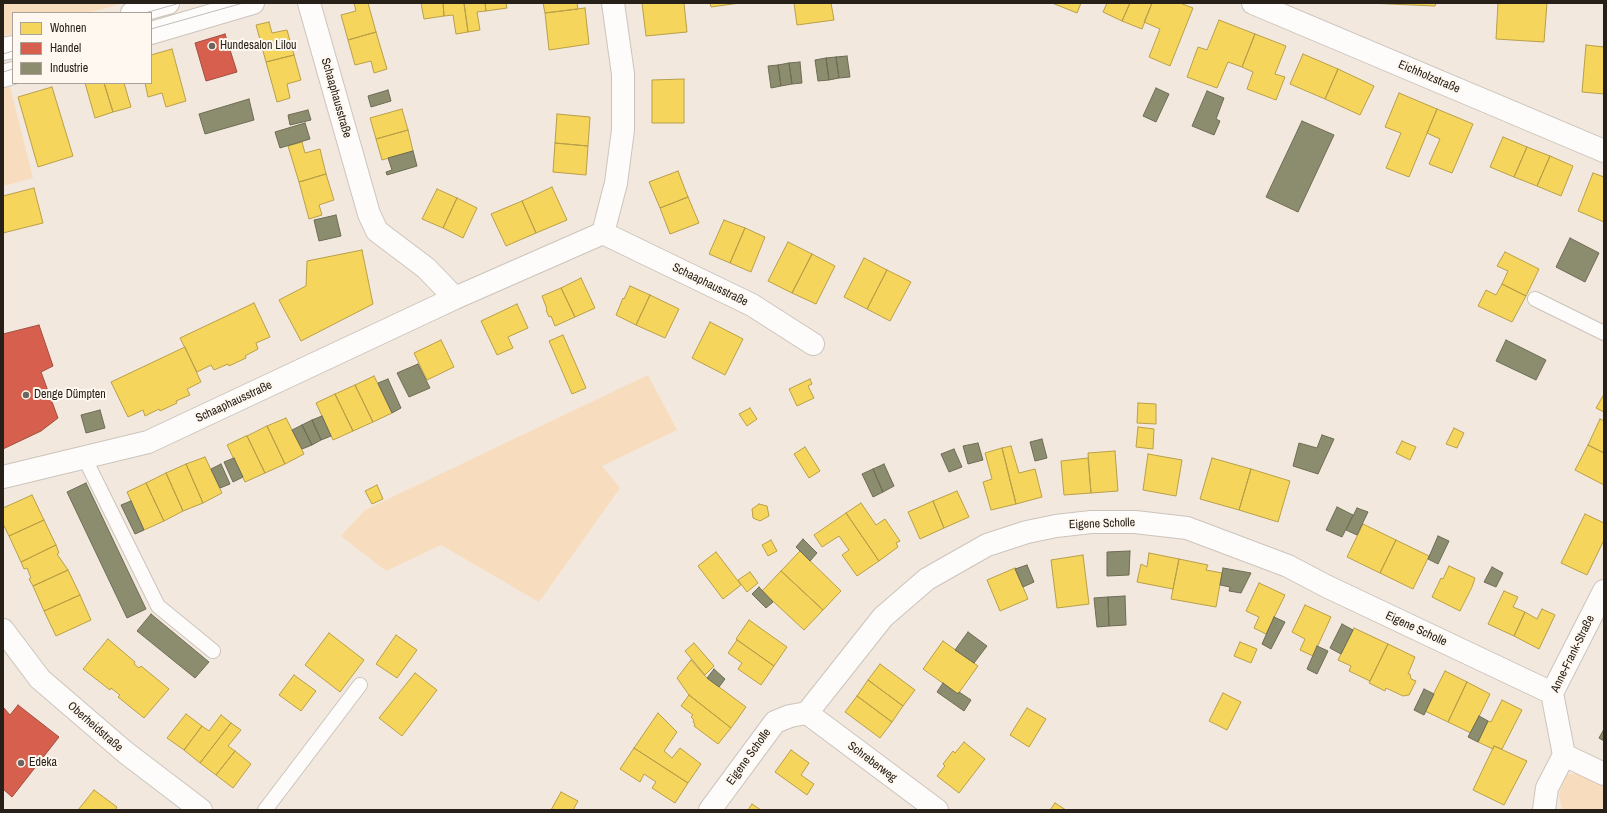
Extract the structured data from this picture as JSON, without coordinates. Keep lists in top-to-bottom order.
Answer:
{
  "streets": {
    "street": [
      "Eichholzstraße",
      "Schaaphausstraße",
      "Eigene Scholle",
      "Anne-Frank-Straße",
      "Oberheidstraße",
      "Schreberweg"
    ]
  },
  "crossings": [
    ["Eigene Scholle", "Anne-Frank-Straße"],
    ["Eigene Scholle", "Schreberweg"]
  ],
  "places": ["Hundesalon Lilou", "Denge Dümpten", "Edeka"],
  "legend": ["Wohnen", "Handel", "Industrie"]
}
